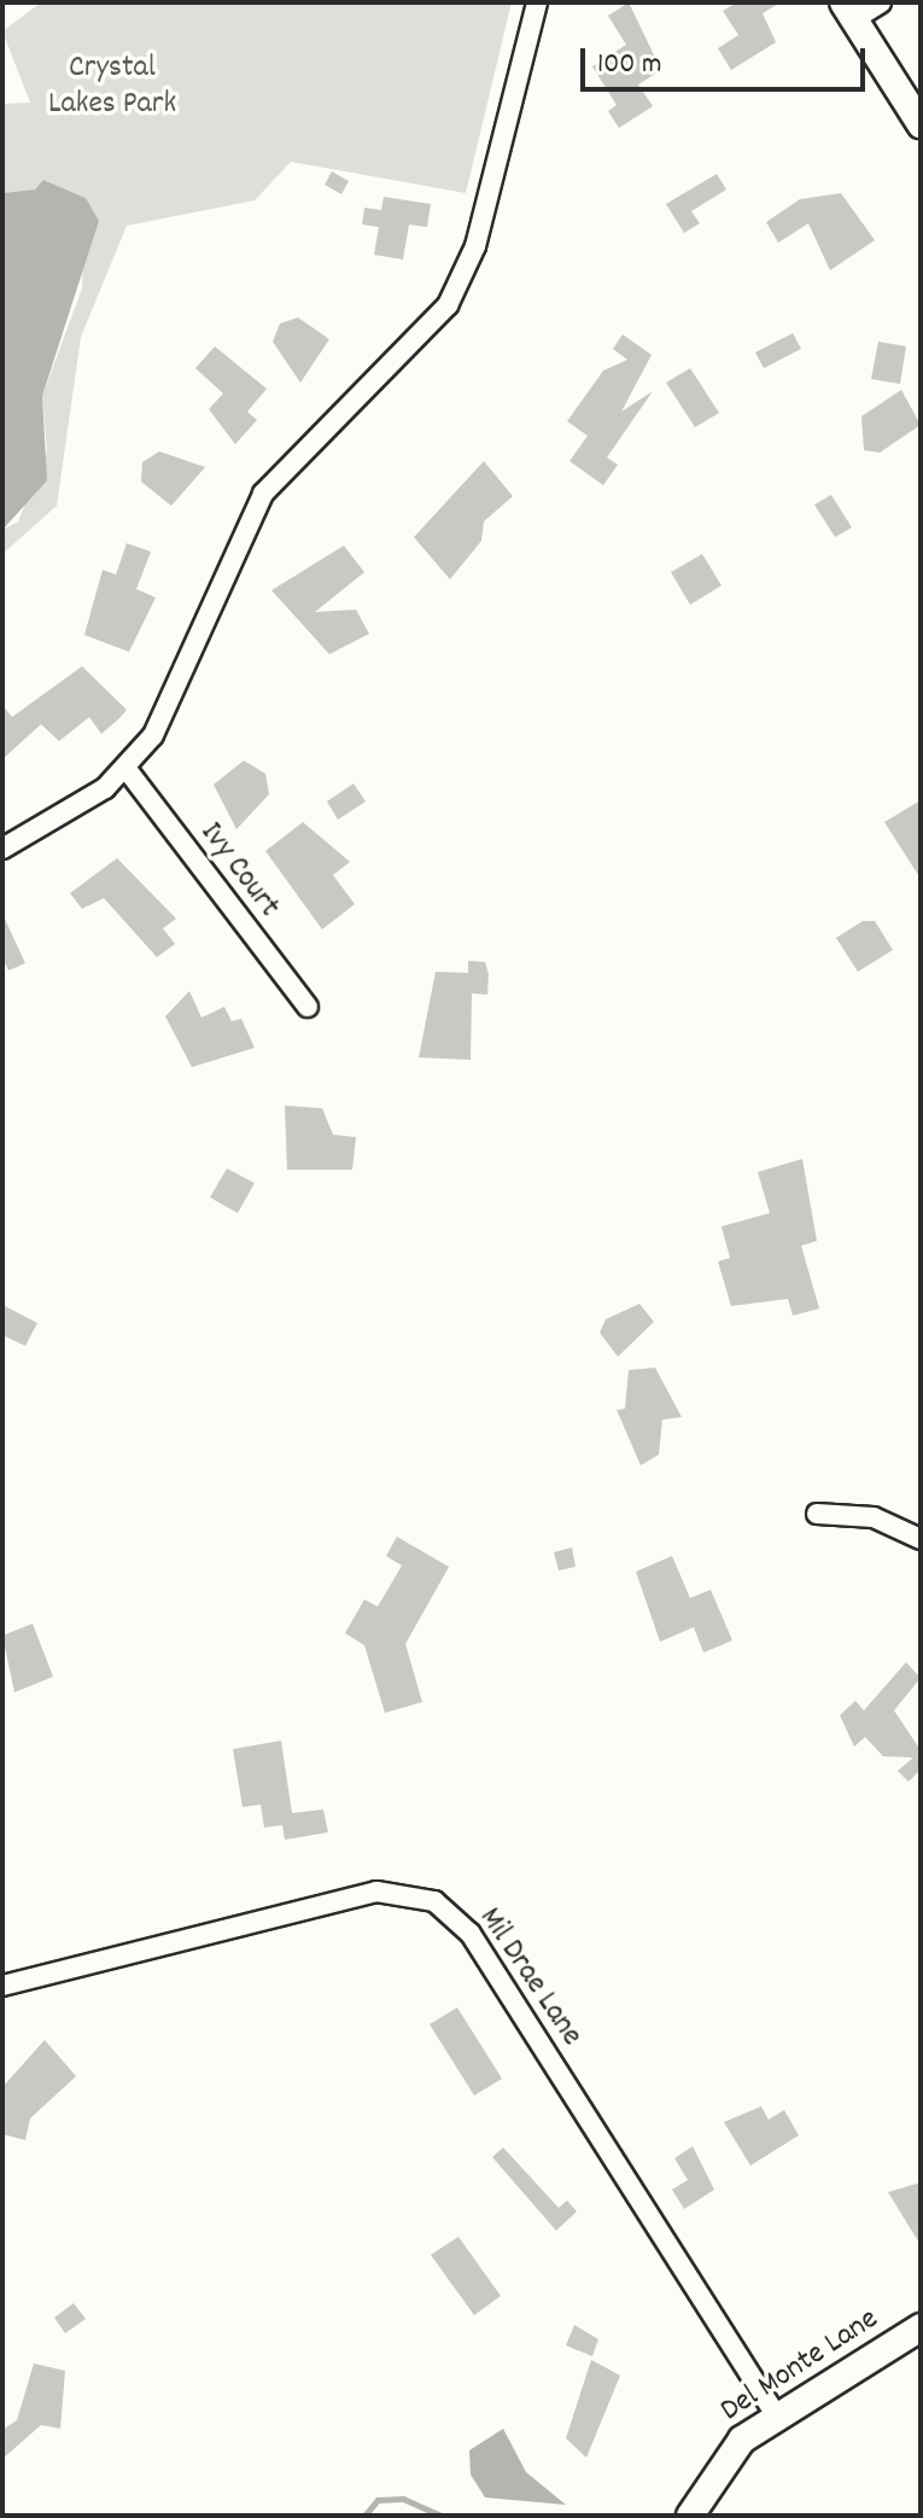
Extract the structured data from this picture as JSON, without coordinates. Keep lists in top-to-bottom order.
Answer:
{
  "streets": {
    "street": ["Ivy Court", "Mil Drae Lane", "Del Monte Lane"]
  },
  "crossings": [
    ["Mil Drae Lane", "Del Monte Lane"]
  ],
  "parks": ["Crystal Lakes Park"],
  "scale_bar": "100 m"
}
